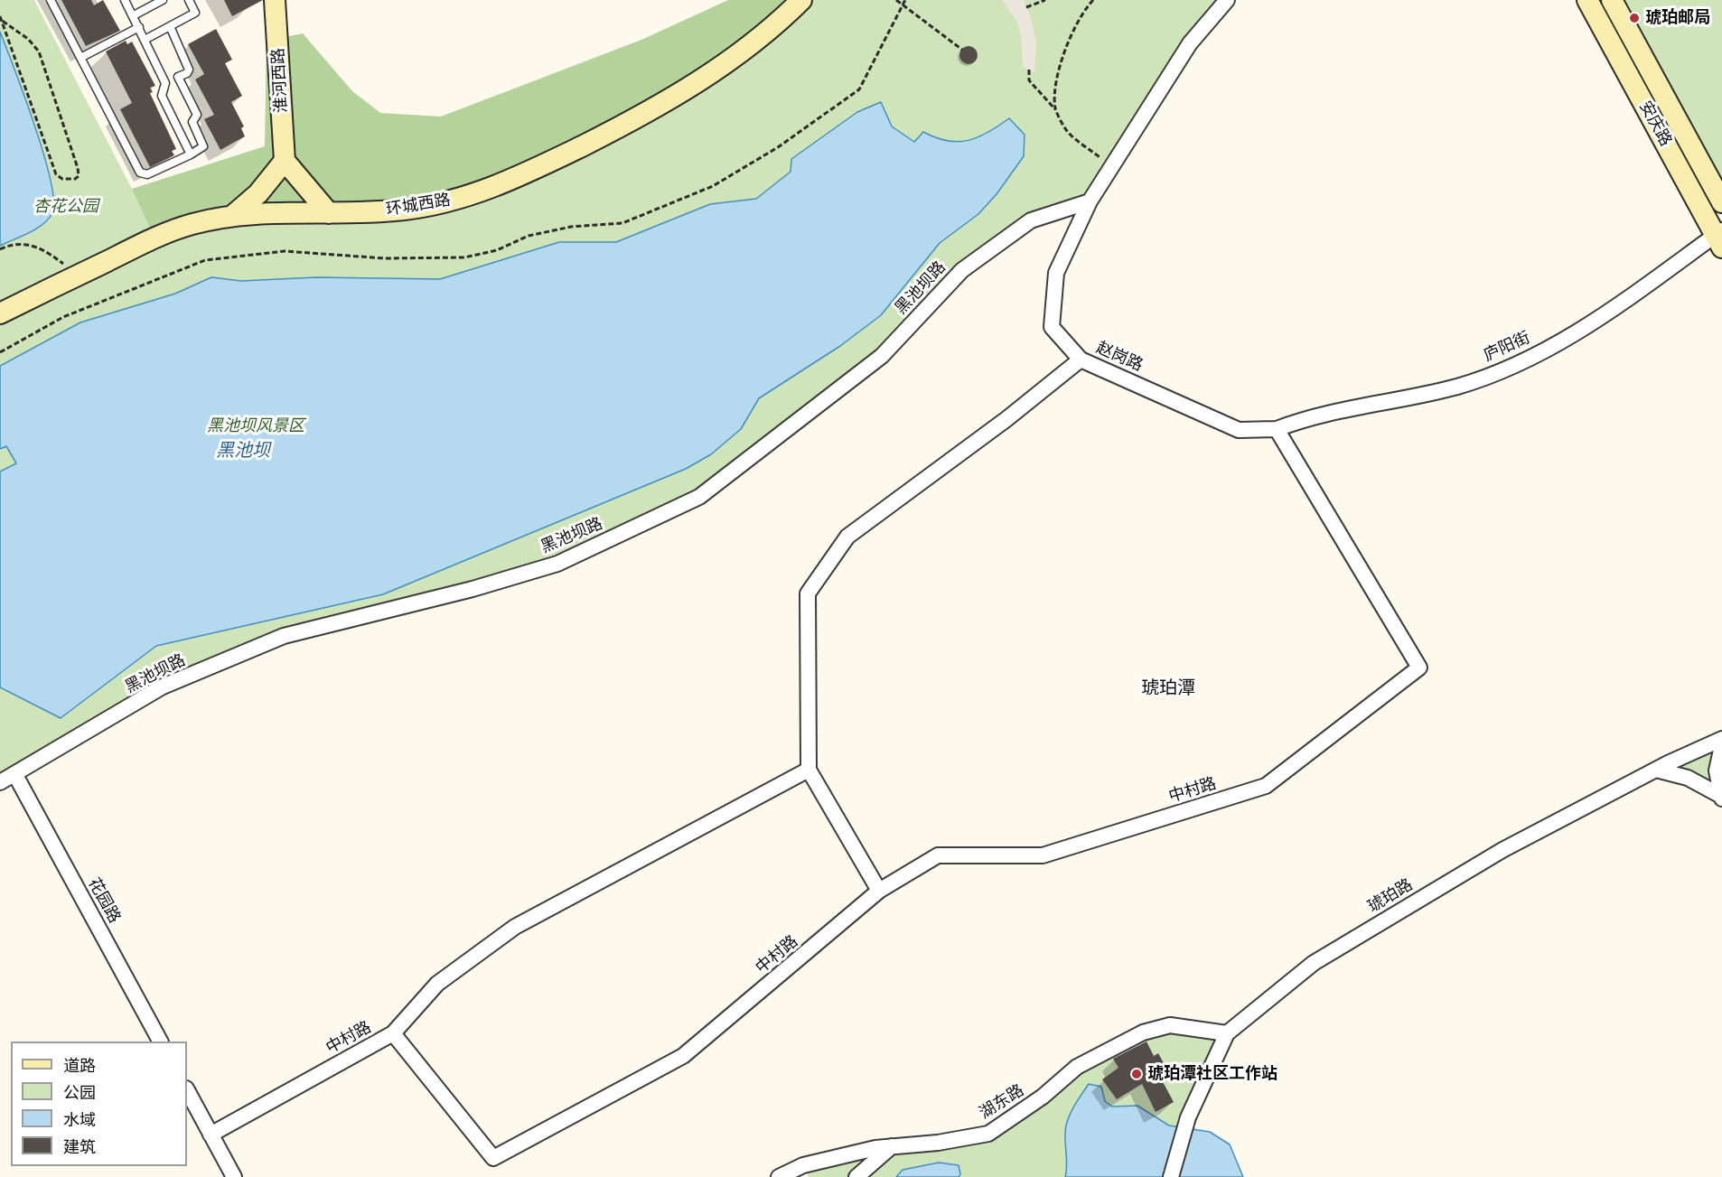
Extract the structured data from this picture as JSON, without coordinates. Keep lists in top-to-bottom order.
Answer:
{
  "streets": {
    "street": [
      "淮河西路",
      "安庆路",
      "环城西路",
      "黑池坝路",
      "庐阳街",
      "赵岗路",
      "中村路",
      "琥珀路",
      "花园路",
      "湖东路"
    ]
  },
  "crossings": [
    ["安庆路", "庐阳街"],
    ["黑池坝路", "赵岗路"],
    ["黑池坝路", "花园路"],
    ["庐阳街", "赵岗路"],
    ["庐阳街", "中村路"],
    ["赵岗路", "中村路"],
    ["琥珀路", "湖东路"]
  ],
  "districts": ["琥珀潭"],
  "water": ["黑池坝"],
  "parks": ["杏花公园", "黑池坝风景区"],
  "places": ["琥珀邮局", "琥珀潭社区工作站"],
  "legend": [
    "道路",
    "公园",
    "水域",
    "建筑"
  ]
}
